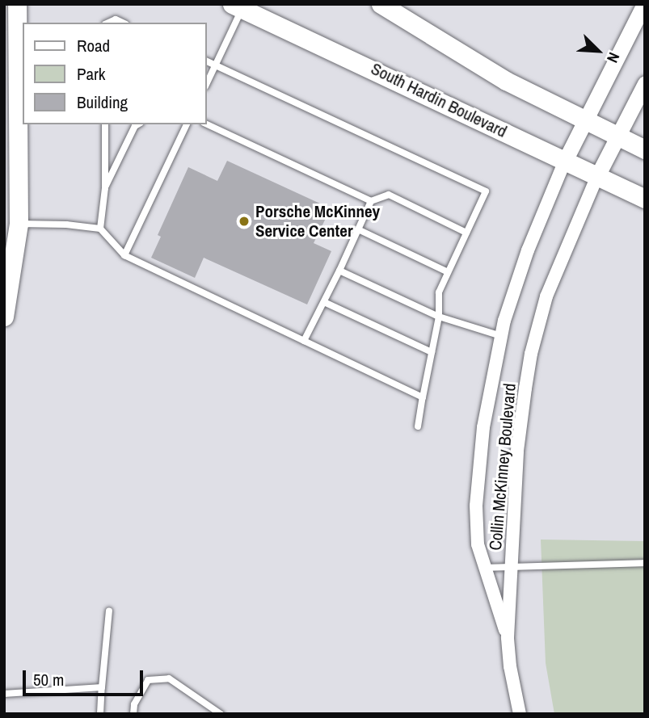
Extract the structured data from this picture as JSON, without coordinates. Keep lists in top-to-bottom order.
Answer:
{
  "streets": {
    "main road": ["South Hardin Boulevard"],
    "street": ["Collin McKinney Boulevard"]
  },
  "crossings": [
    ["South Hardin Boulevard", "Collin McKinney Boulevard"]
  ],
  "places": ["Porsche McKinney Service Center"],
  "legend": ["Road", "Park", "Building"],
  "scale_bar": "50 m",
  "north": "bottom right"
}
